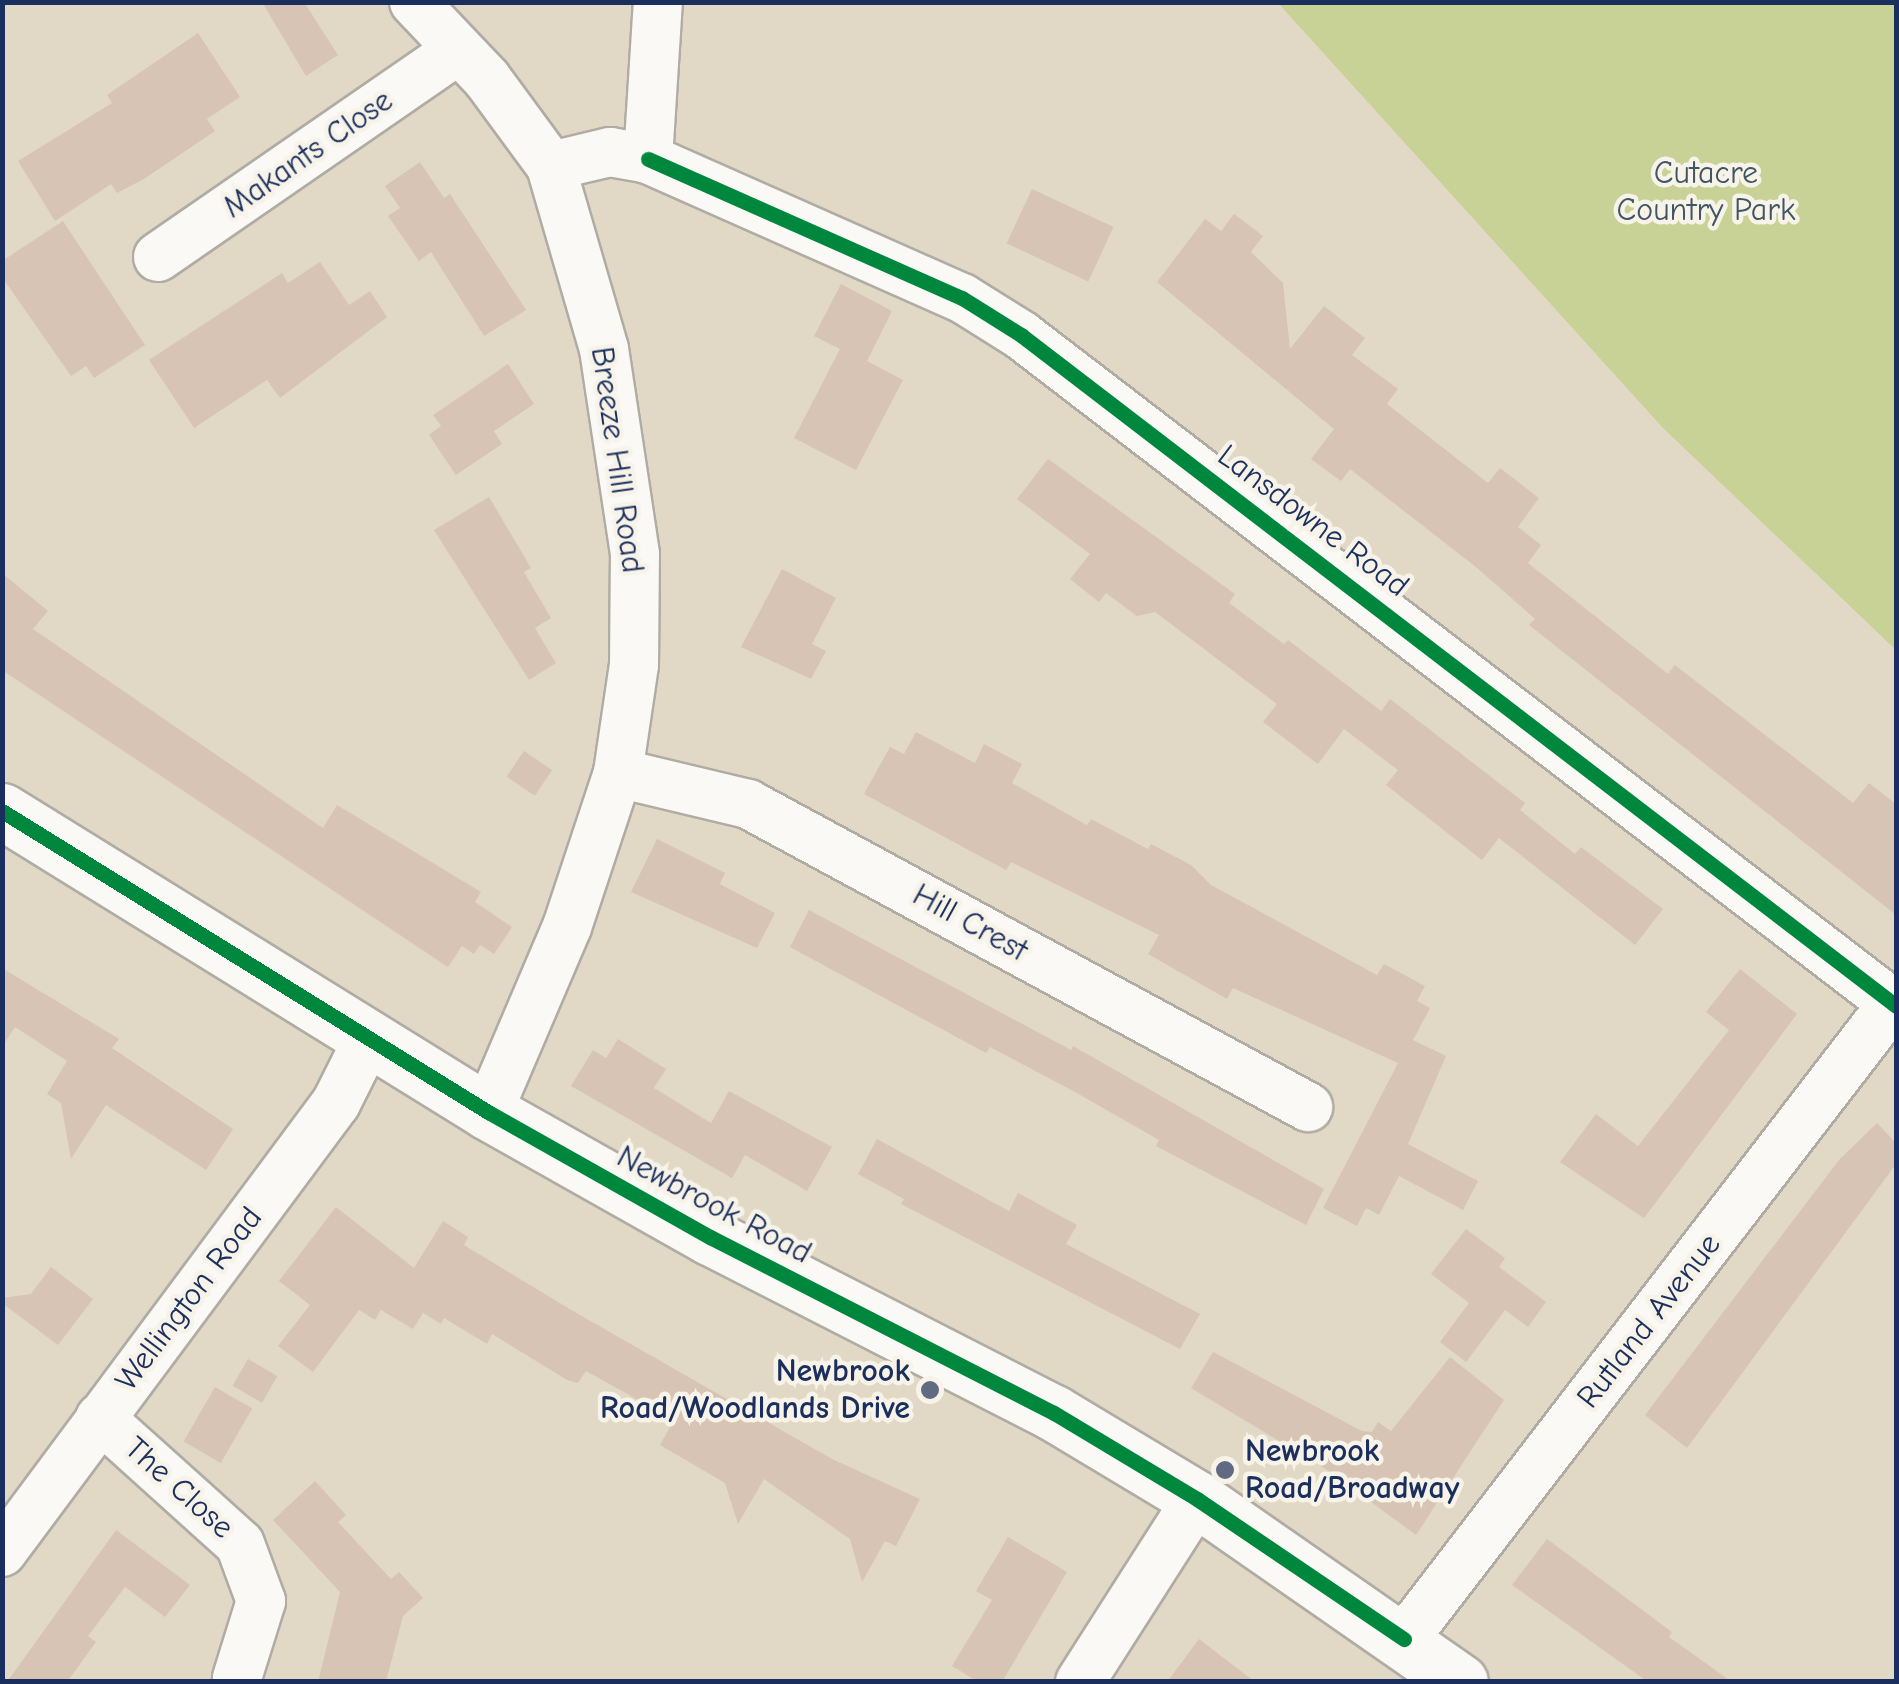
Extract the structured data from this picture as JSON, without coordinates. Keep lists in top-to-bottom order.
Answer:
{
  "streets": {
    "highway": ["Newbrook Road"],
    "street": [
      "Makants Close",
      "Breeze Hill Road",
      "Lansdowne Road",
      "Hill Crest",
      "Wellington Road",
      "Rutland Avenue",
      "The Close"
    ]
  },
  "crossings": [
    ["Makants Close", "Breeze Hill Road"],
    ["Breeze Hill Road", "Hill Crest"],
    ["Breeze Hill Road", "Newbrook Road"],
    ["Lansdowne Road", "Rutland Avenue"],
    ["Newbrook Road", "Wellington Road"],
    ["Newbrook Road", "Rutland Avenue"],
    ["Wellington Road", "The Close"]
  ],
  "parks": ["Cutacre Country Park"],
  "places": ["Newbrook Road/Woodlands Drive", "Newbrook Road/Broadway"]
}
